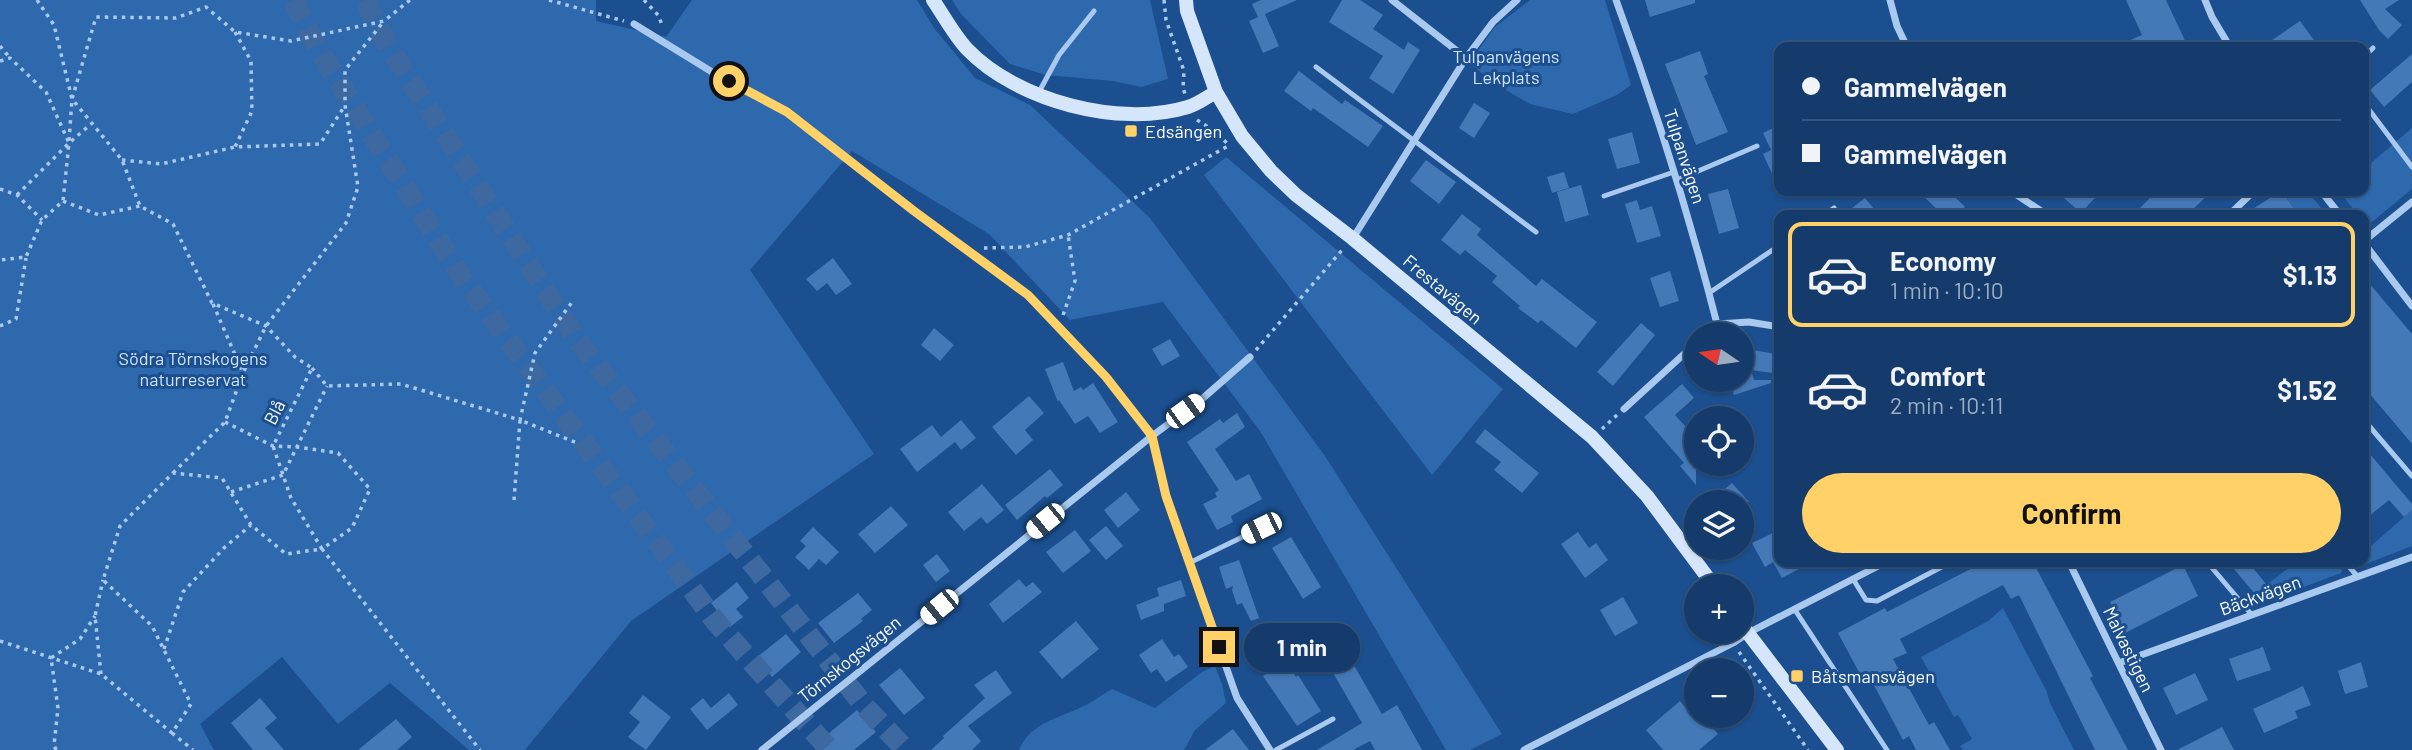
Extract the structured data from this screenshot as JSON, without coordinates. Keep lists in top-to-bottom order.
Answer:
{
  "streets": {
    "street": [
      "Tulpanvägen",
      "Frestavägen",
      "Bäckvägen",
      "Malvastigen",
      "Törnskogsvägen"
    ],
    "path": ["Blå"]
  },
  "crossings": [
    ["Bäckvägen", "Malvastigen"]
  ],
  "parks": ["Tulpanvägens Lekplats", "Södra Törnskogens naturreservat"],
  "places": {
    "transit": ["Edsängen", "Båtsmansvägen"]
  },
  "north": "left",
  "page": {
    "banner": ["Gammelvägen", "Gammelvägen"],
    "list": [
      {
        "name": "Economy",
        "note": "1 min · 10:10",
        "value": "$1.13"
      },
      {
        "name": "Comfort",
        "note": "2 min · 10:11",
        "value": "$1.52"
      }
    ],
    "map_buttons": ["+", "−"],
    "buttons": "Confirm",
    "bubble": "1 min"
  }
}
